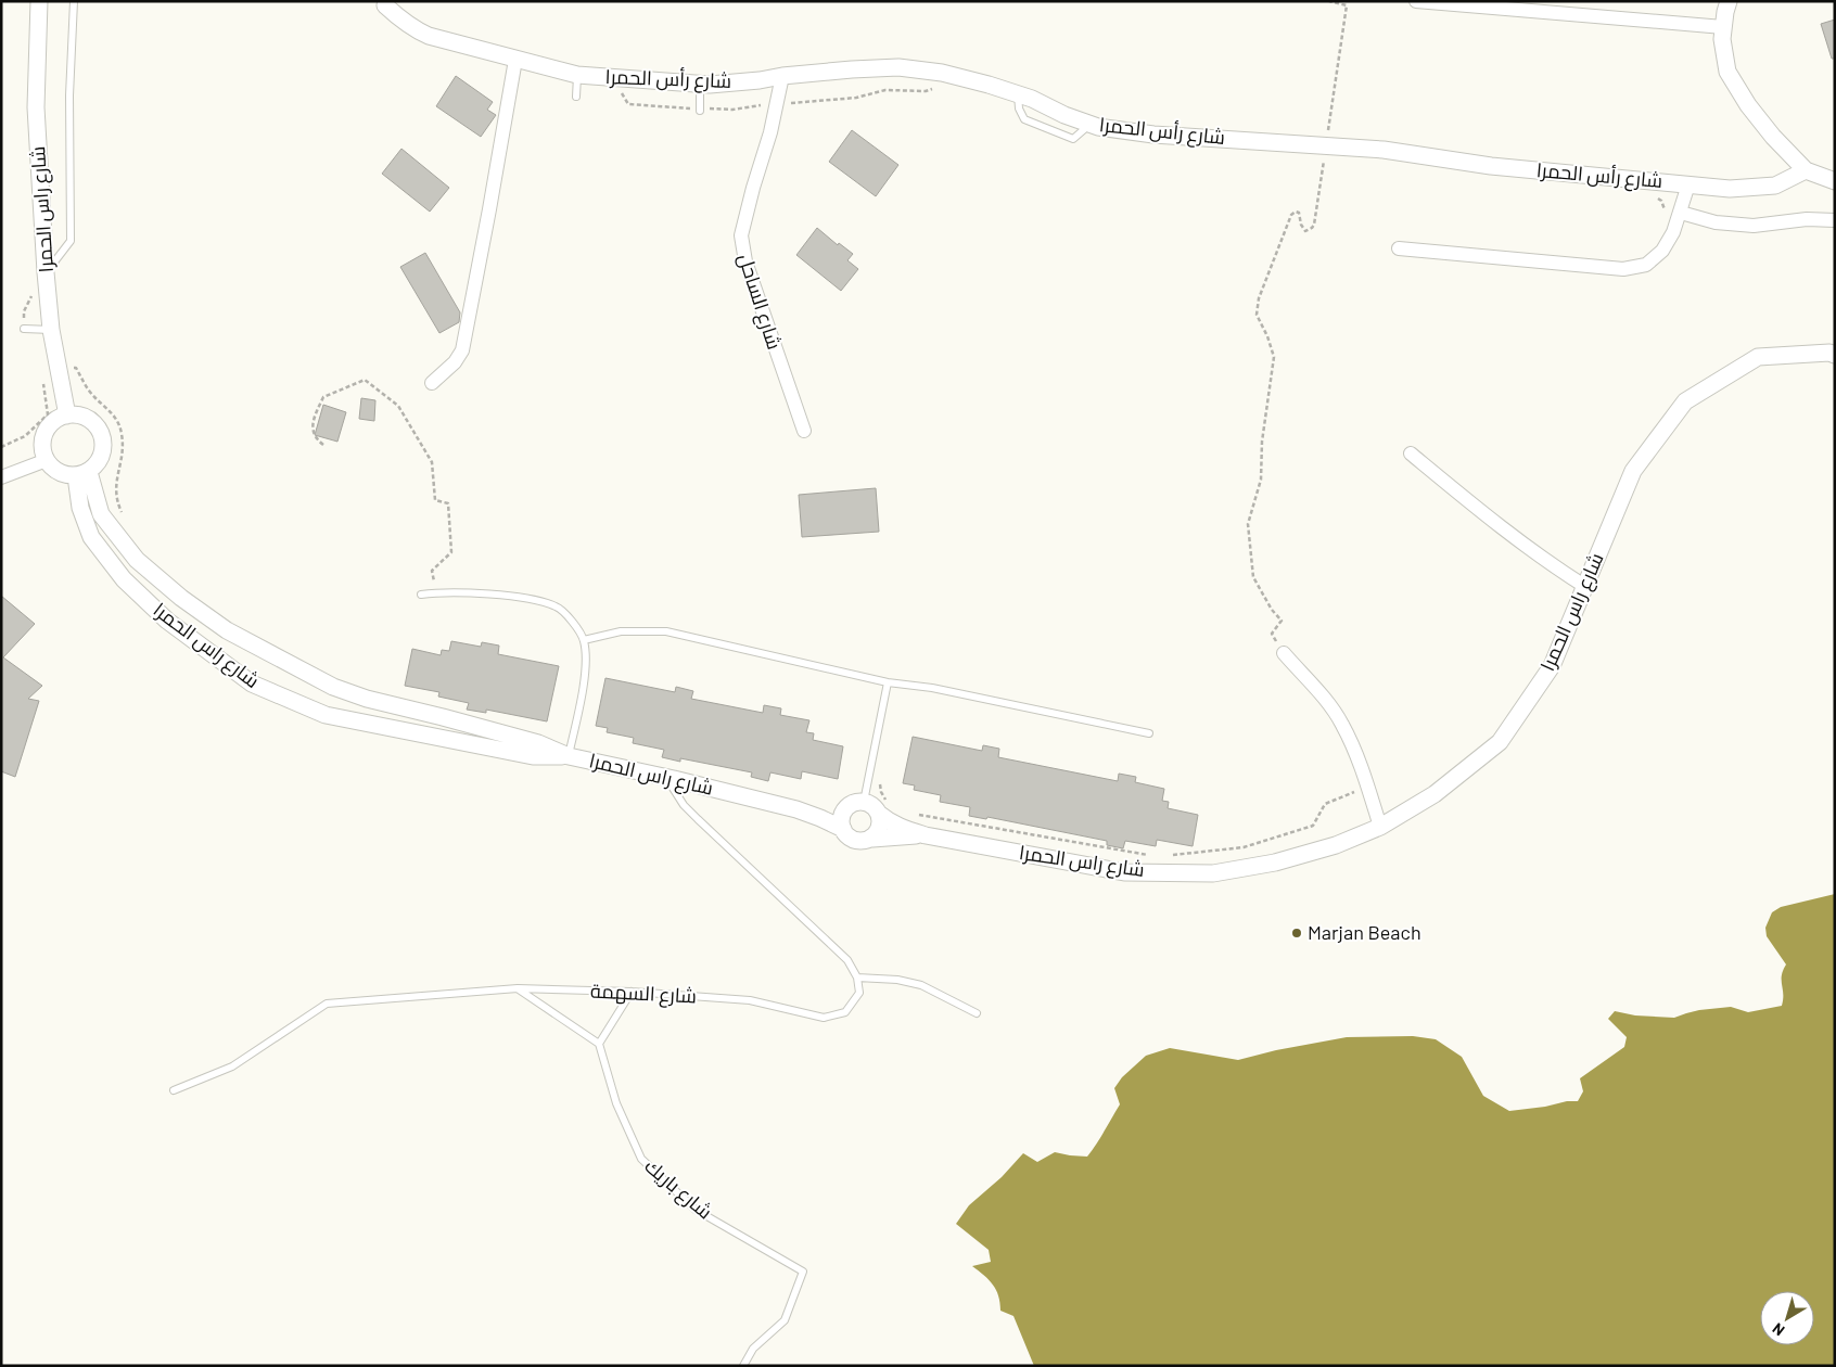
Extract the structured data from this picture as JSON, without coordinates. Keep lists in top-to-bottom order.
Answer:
{
  "streets": {
    "street": ["شارع رأس الحمرا", "شارع راس الحمرا", "شارع الساحل"],
    "lane": ["شارع السهمة", "شارع باريك"]
  },
  "crossings": [
    ["شارع رأس الحمرا", "شارع الساحل"]
  ],
  "places": ["Marjan Beach"],
  "north": "bottom left"
}
